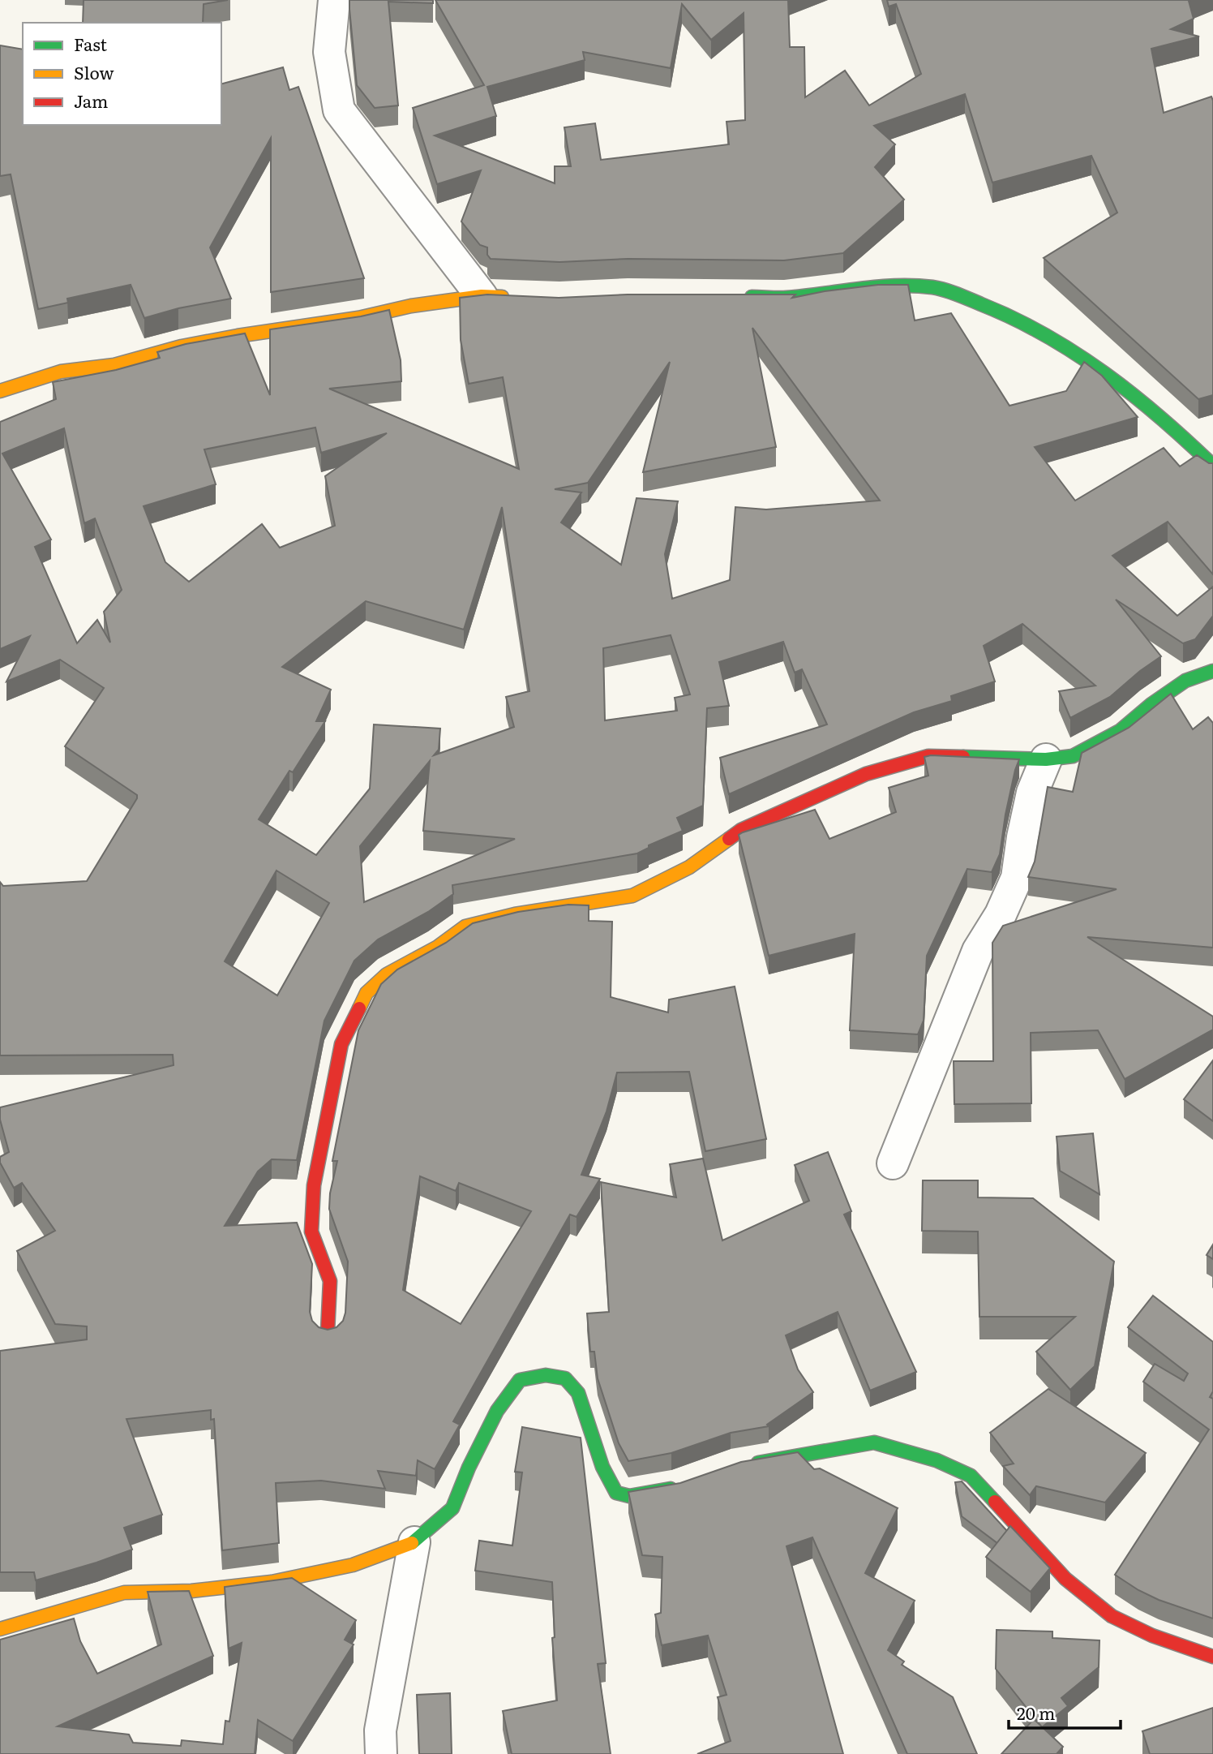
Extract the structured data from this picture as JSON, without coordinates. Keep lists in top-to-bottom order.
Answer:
{
  "legend": ["Fast", "Slow", "Jam"],
  "scale_bar": "20 m"
}
